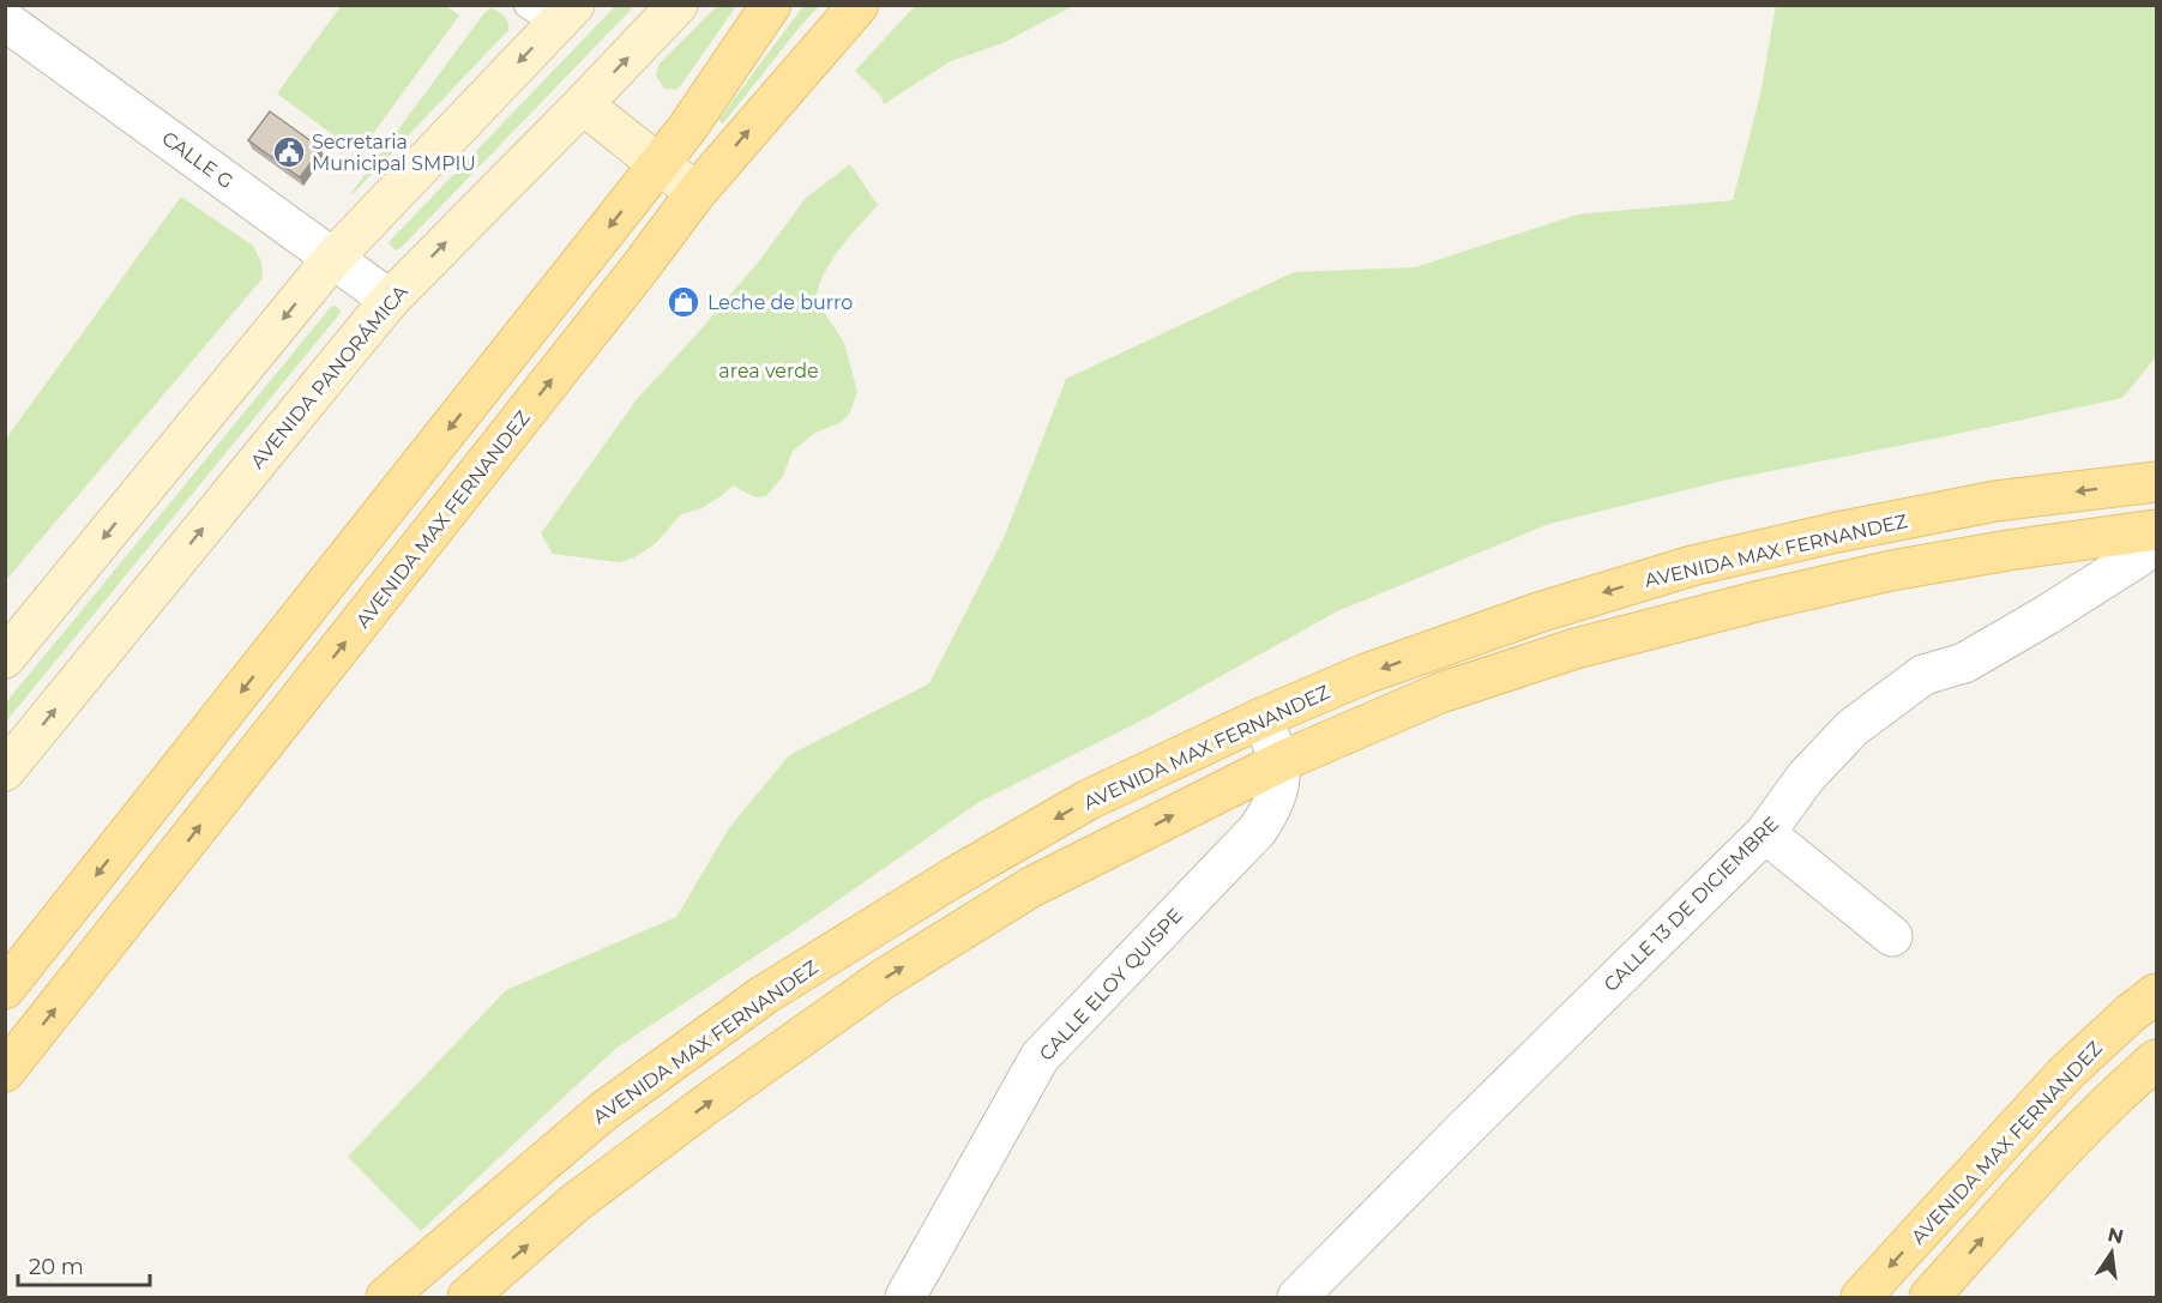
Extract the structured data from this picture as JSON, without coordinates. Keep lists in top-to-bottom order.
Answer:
{
  "streets": {
    "main road": ["AVENIDA PANORÁMICA", "AVENIDA MAX FERNANDEZ"],
    "street": ["CALLE G", "CALLE 13 DE DICIEMBRE", "CALLE ELOY QUISPE"]
  },
  "crossings": [
    ["CALLE G", "AVENIDA PANORÁMICA"],
    ["AVENIDA MAX FERNANDEZ", "CALLE ELOY QUISPE"]
  ],
  "parks": ["area verde"],
  "places": {
    "public building": ["Secretaria Municipal SMPIU"],
    "shop": ["Leche de burro"]
  },
  "scale_bar": "20 m",
  "north": "top"
}
